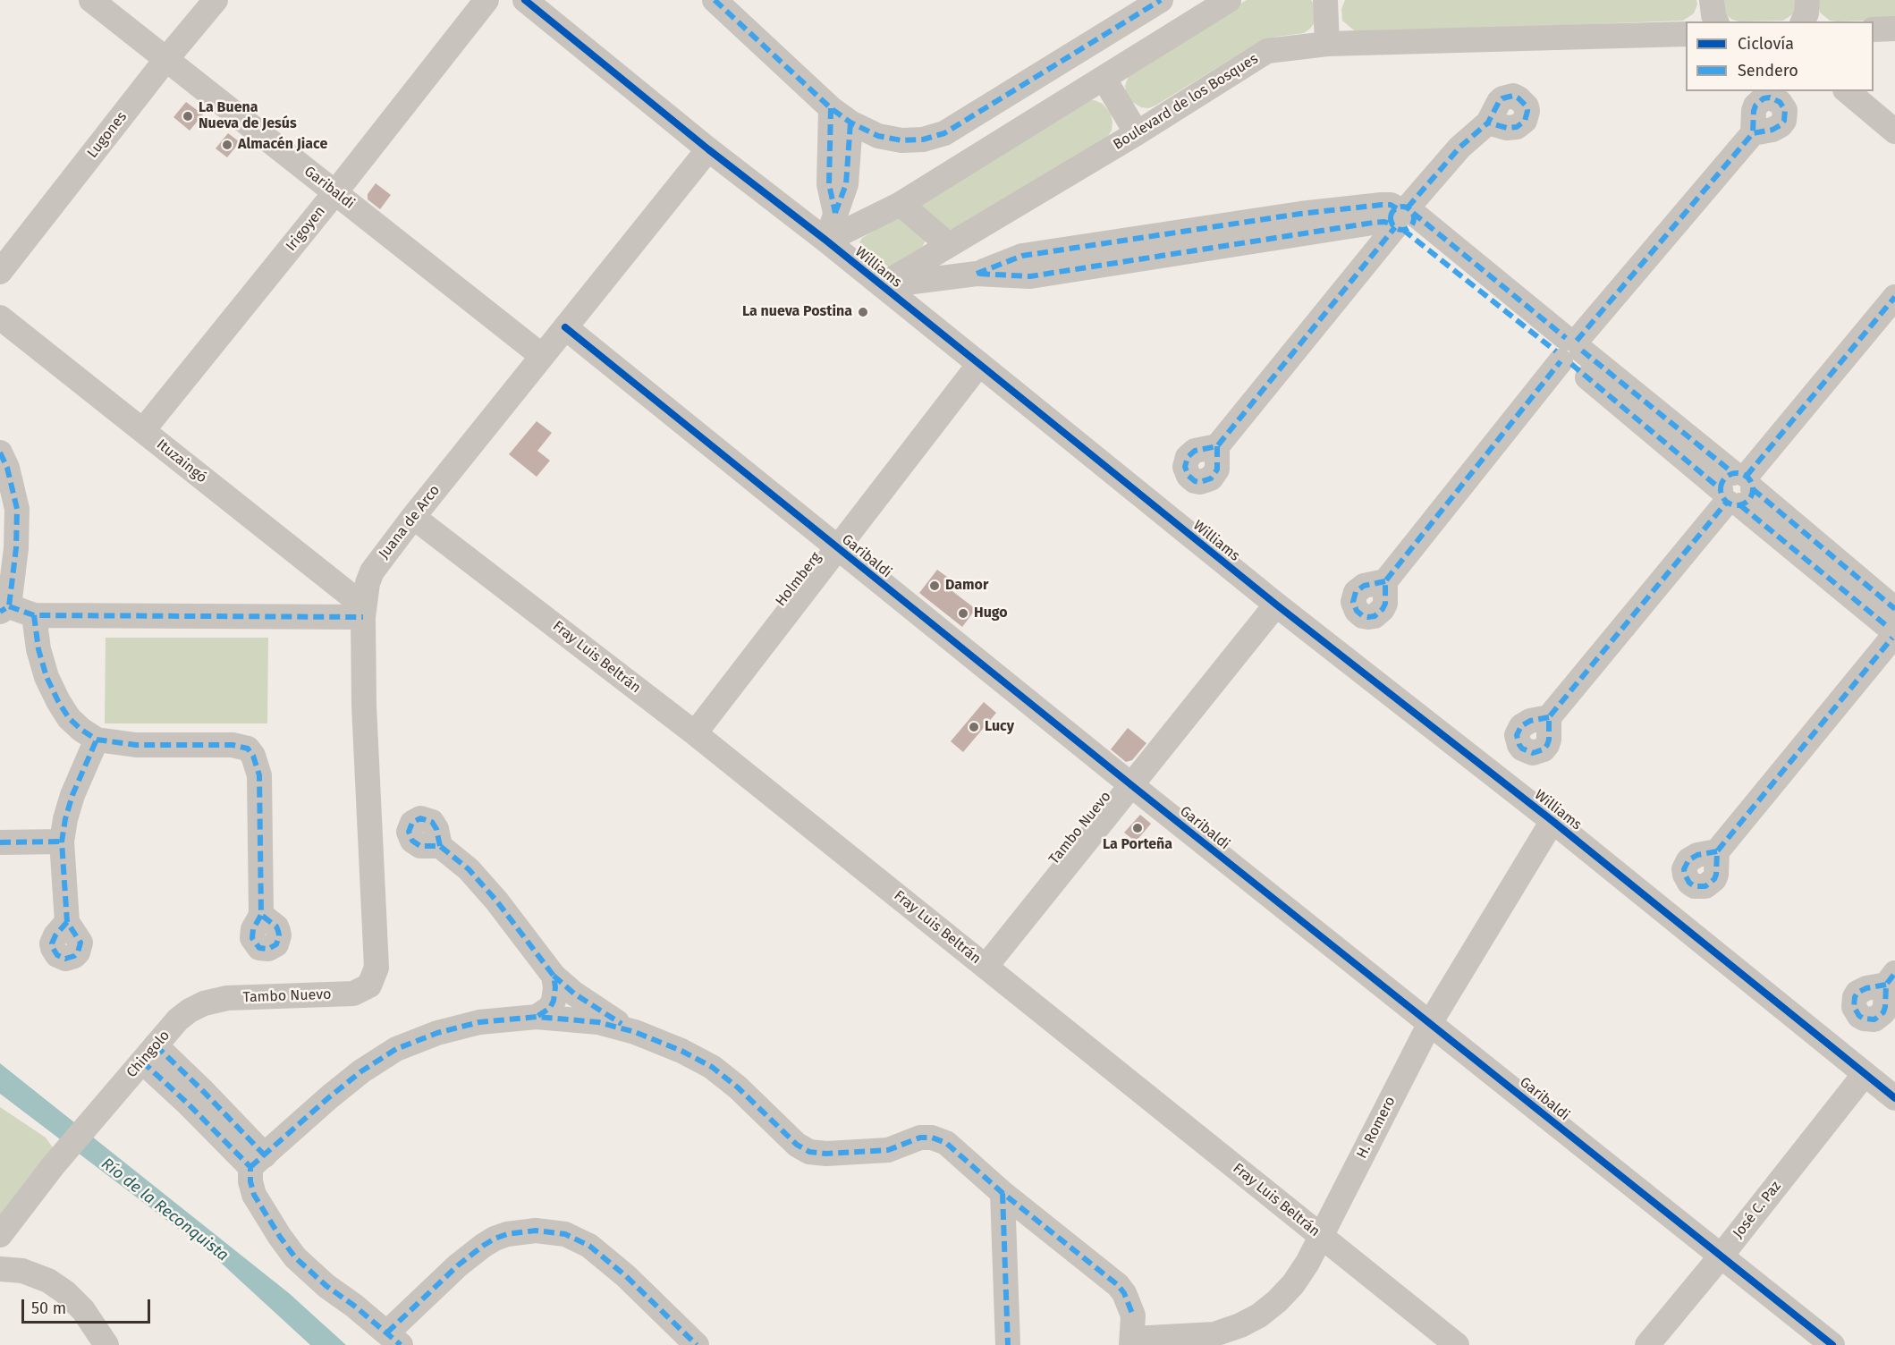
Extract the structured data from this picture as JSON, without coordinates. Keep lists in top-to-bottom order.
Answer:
{
  "streets": {
    "street": [
      "Boulevard de los Bosques",
      "Lugones",
      "Garibaldi",
      "Irigoyen",
      "Williams",
      "Ituzaingó",
      "Juana de Arco",
      "Holmberg",
      "Fray Luis Beltrán",
      "Tambo Nuevo",
      "Chingolo",
      "H. Romero",
      "José C. Paz"
    ]
  },
  "crossings": [
    ["Boulevard de los Bosques", "Williams"],
    ["Lugones", "Garibaldi"],
    ["Garibaldi", "Irigoyen"],
    ["Garibaldi", "Juana de Arco"],
    ["Garibaldi", "Holmberg"],
    ["Garibaldi", "Tambo Nuevo"],
    ["Garibaldi", "H. Romero"],
    ["Garibaldi", "José C. Paz"],
    ["Irigoyen", "Ituzaingó"],
    ["Williams", "Juana de Arco"],
    ["Williams", "Holmberg"],
    ["Williams", "Tambo Nuevo"],
    ["Williams", "H. Romero"],
    ["Williams", "José C. Paz"],
    ["Ituzaingó", "Juana de Arco"],
    ["Juana de Arco", "Fray Luis Beltrán"],
    ["Juana de Arco", "Tambo Nuevo"],
    ["Holmberg", "Fray Luis Beltrán"],
    ["Fray Luis Beltrán", "Tambo Nuevo"],
    ["Fray Luis Beltrán", "H. Romero"],
    ["Tambo Nuevo", "Chingolo"]
  ],
  "water": ["Río de la Reconquista"],
  "places": [
    "La Buena Nueva de Jesús",
    "Almacén Jiace",
    "La nueva Postina",
    "Damor",
    "Hugo",
    "Lucy",
    "La Porteña"
  ],
  "legend": ["Ciclovía", "Sendero"],
  "scale_bar": "50 m"
}
